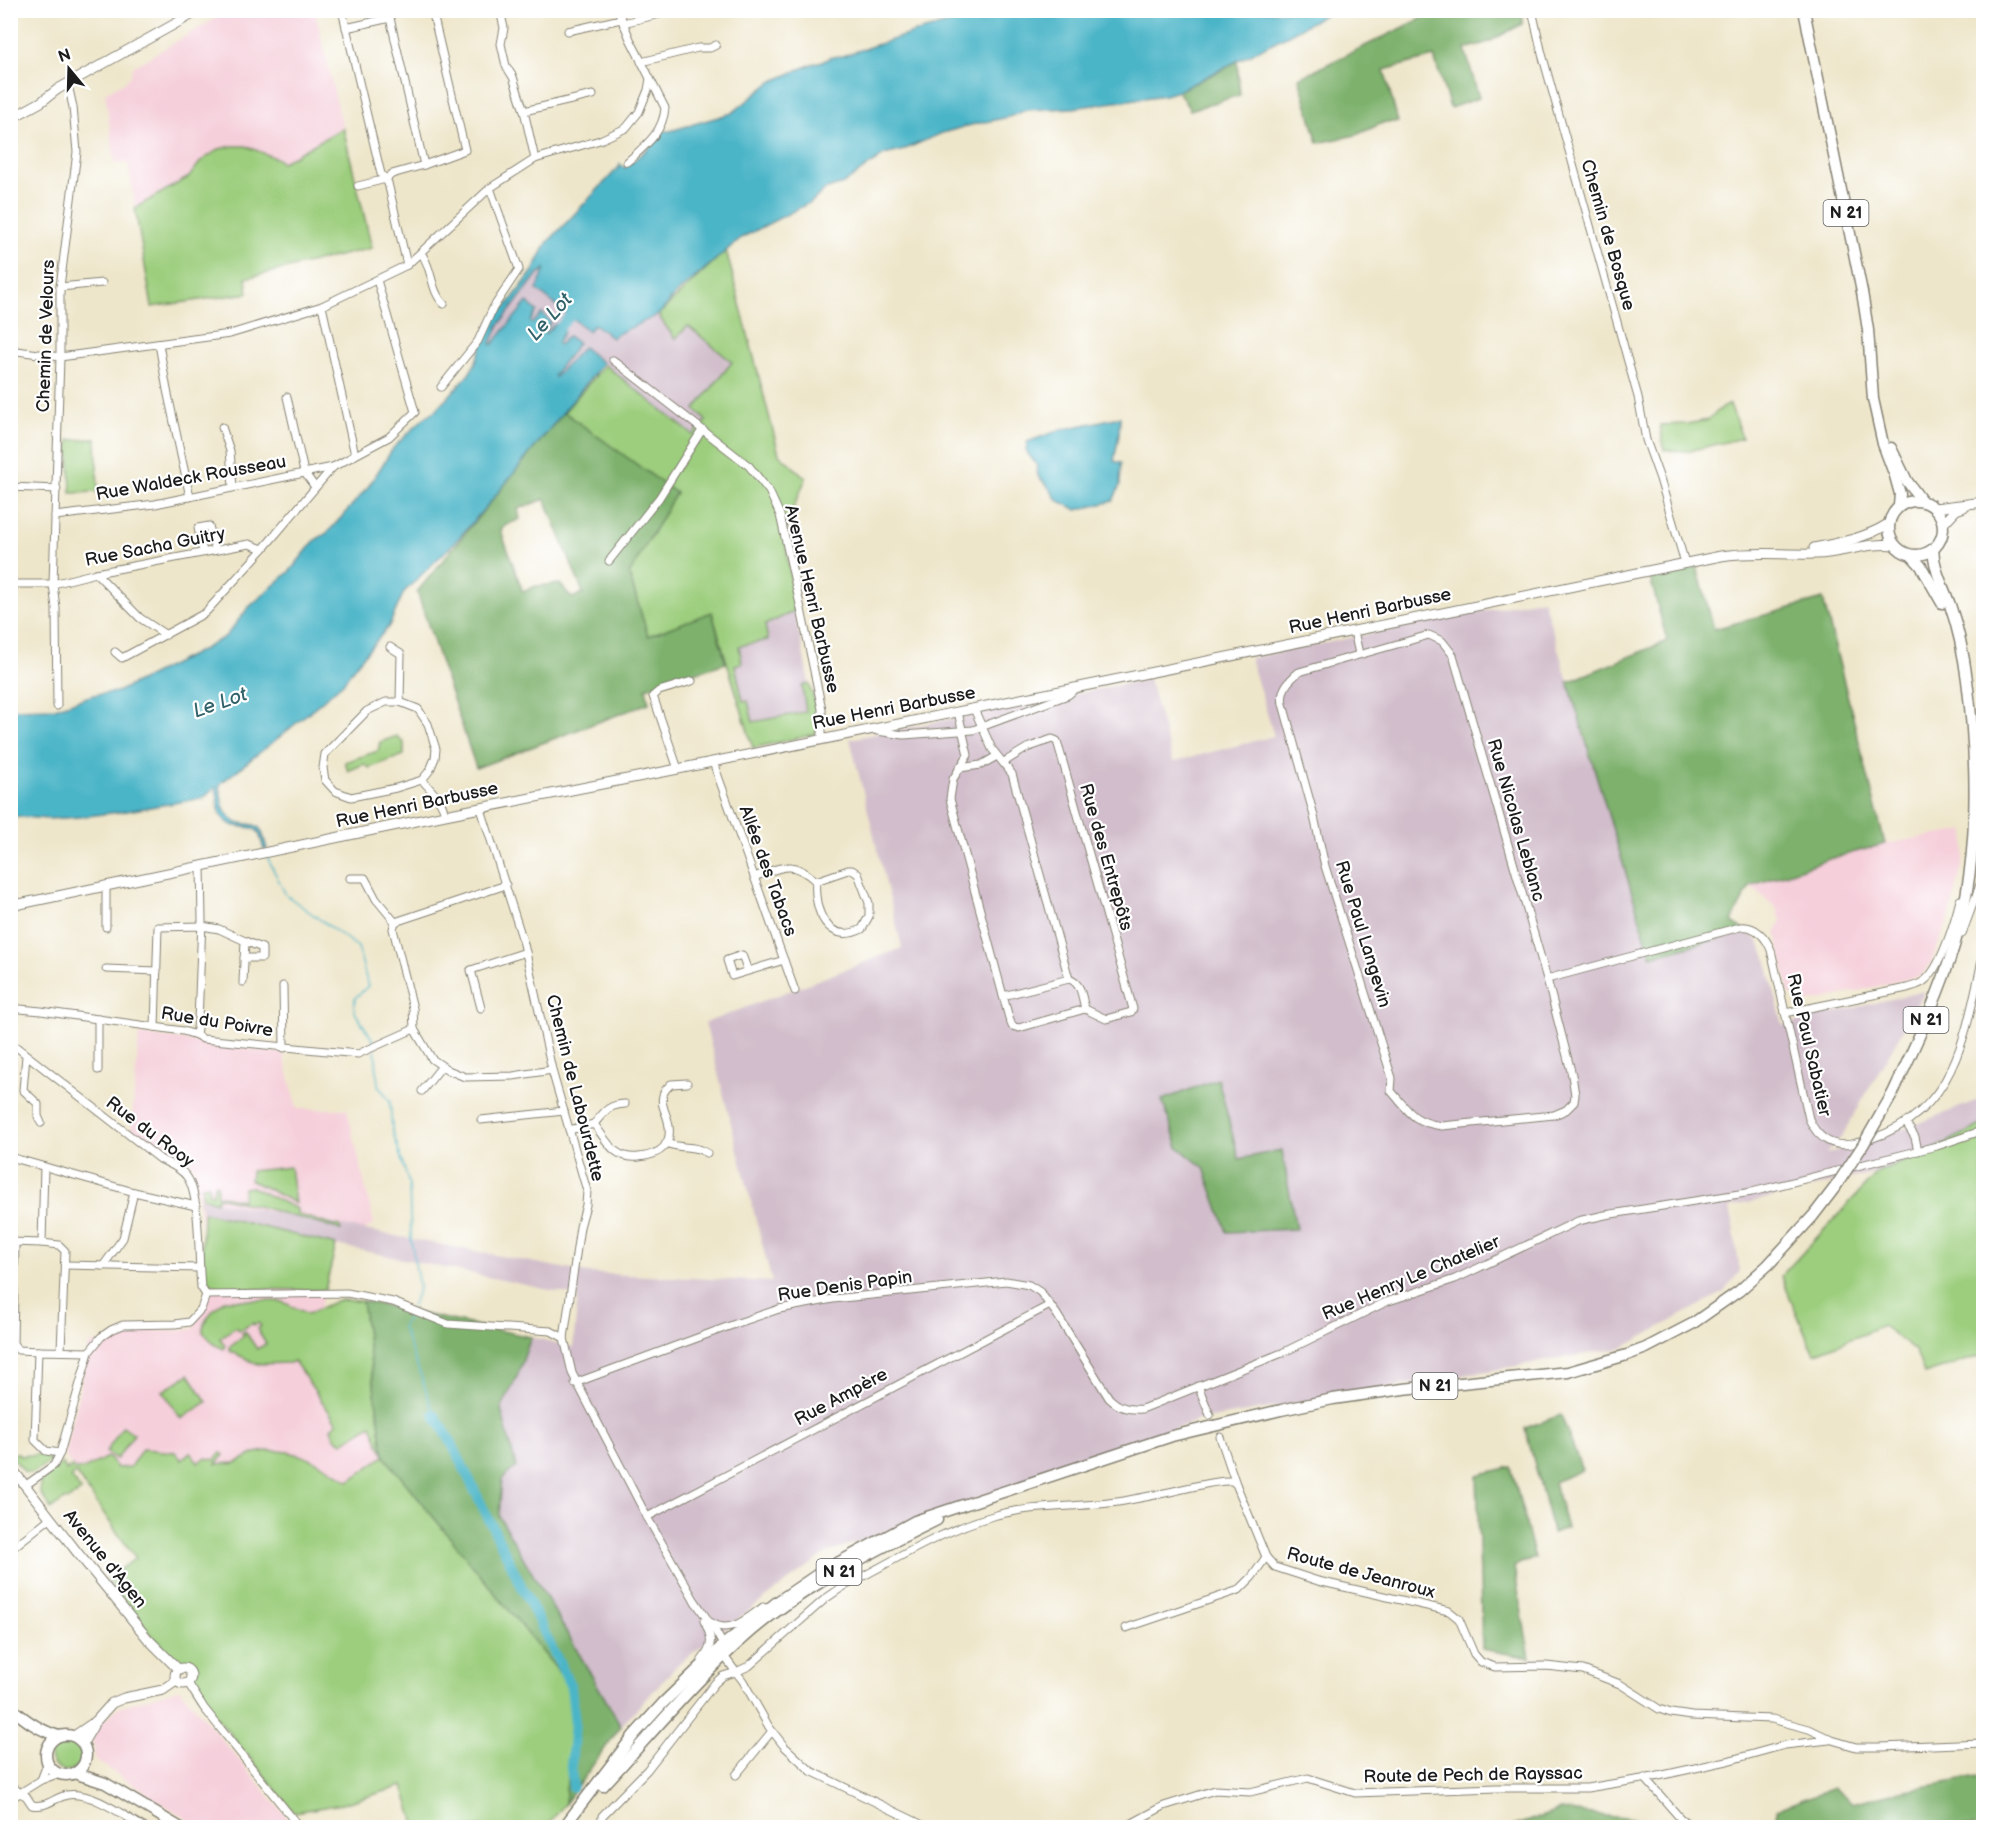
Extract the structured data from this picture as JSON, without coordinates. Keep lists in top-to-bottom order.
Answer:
{
  "streets": {
    "main road": ["N 21", "Rue Henri Barbusse", "Avenue d'Agen"],
    "street": [
      "Chemin de Bosque",
      "Chemin de Velours",
      "Rue Waldeck Rousseau",
      "Rue Sacha Guitry",
      "Avenue Henri Barbusse",
      "Rue Nicolas Leblanc",
      "Rue des Entrepôts",
      "Allée des Tabacs",
      "Rue Paul Langevin",
      "Rue du Poivre",
      "Rue Paul Sabatier",
      "Chemin de Labourdette",
      "Rue du Rooy",
      "Rue Henry Le Chatelier",
      "Rue Denis Papin",
      "Rue Ampère",
      "Route de Jeanroux",
      "Route de Pech de Rayssac"
    ]
  },
  "crossings": [
    ["N 21", "Rue Henri Barbusse"],
    ["Chemin de Bosque", "Rue Henri Barbusse"],
    ["Chemin de Velours", "Rue Waldeck Rousseau"],
    ["Chemin de Velours", "Rue Sacha Guitry"],
    ["Avenue Henri Barbusse", "Rue Henri Barbusse"],
    ["Rue Henri Barbusse", "Allée des Tabacs"],
    ["Rue Henri Barbusse", "Chemin de Labourdette"],
    ["Rue Nicolas Leblanc", "Rue Paul Langevin"],
    ["Rue Nicolas Leblanc", "Rue Paul Sabatier"],
    ["Chemin de Labourdette", "Rue Denis Papin"],
    ["Chemin de Labourdette", "Rue Ampère"],
    ["Rue Henry Le Chatelier", "Rue Denis Papin"],
    ["Rue Henry Le Chatelier", "Rue Ampère"],
    ["Rue Denis Papin", "Rue Ampère"],
    ["Route de Jeanroux", "Route de Pech de Rayssac"]
  ],
  "water": ["Le Lot"],
  "north": "top"
}
